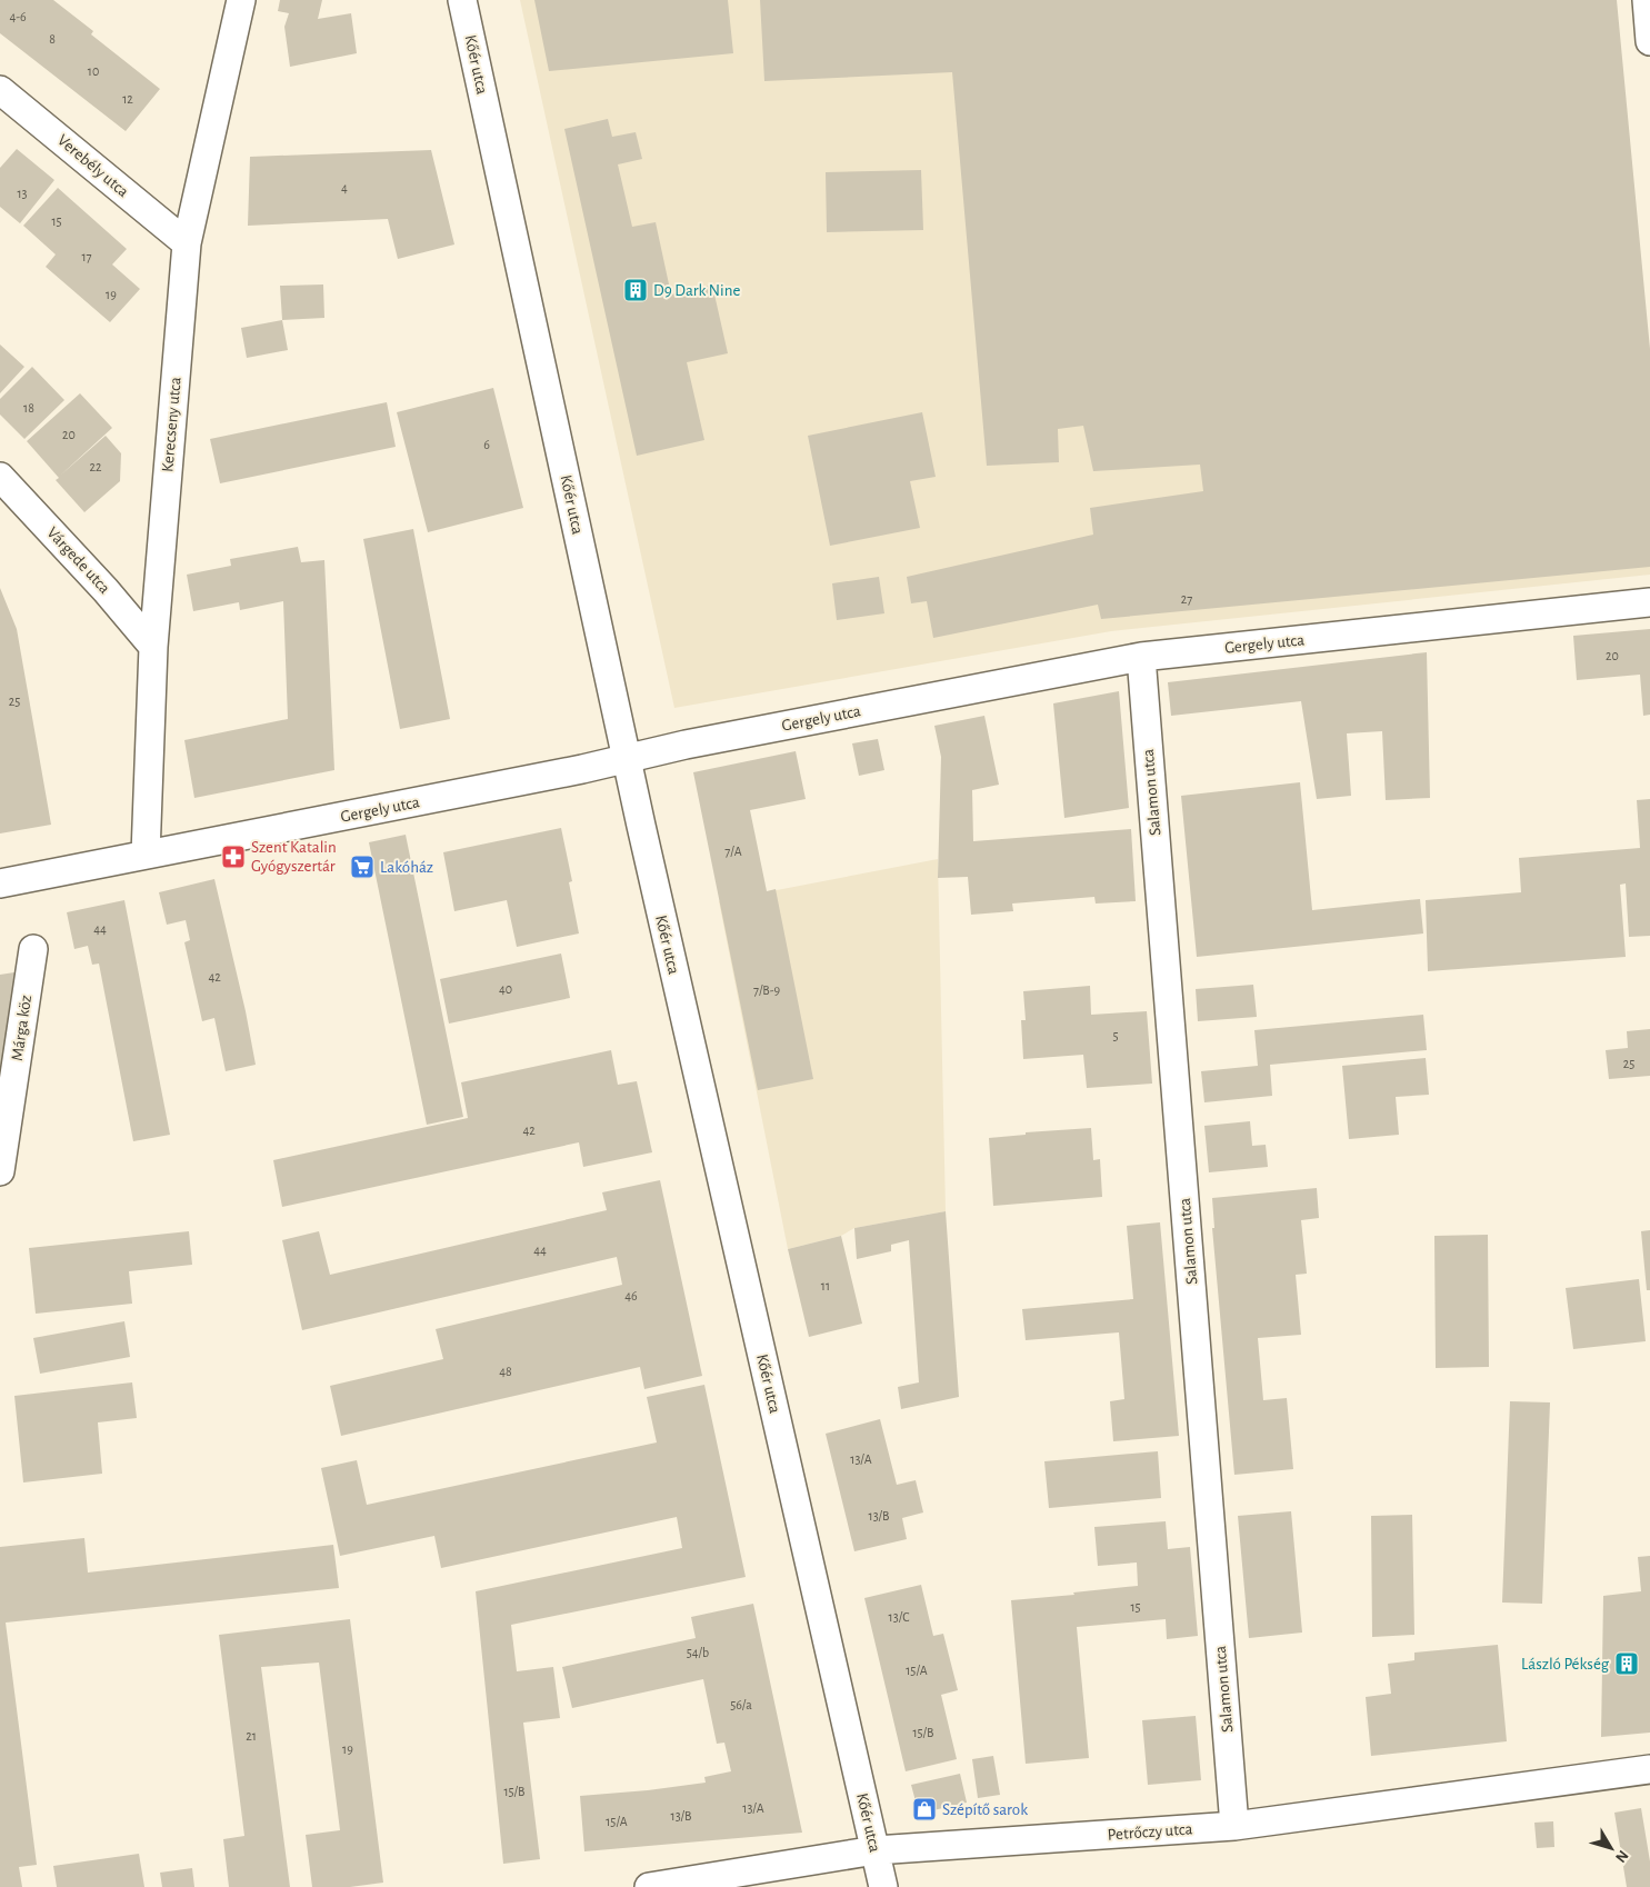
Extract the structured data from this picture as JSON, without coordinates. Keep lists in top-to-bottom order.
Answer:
{
  "streets": {
    "street": [
      "Kőér utca",
      "Verebély utca",
      "Kerecseny utca",
      "Várgede utca",
      "Gergely utca",
      "Salamon utca",
      "Márga köz",
      "Petrőczy utca"
    ]
  },
  "crossings": [
    ["Kőér utca", "Gergely utca"],
    ["Kőér utca", "Petrőczy utca"],
    ["Verebély utca", "Kerecseny utca"],
    ["Kerecseny utca", "Várgede utca"],
    ["Kerecseny utca", "Gergely utca"],
    ["Gergely utca", "Salamon utca"],
    ["Salamon utca", "Petrőczy utca"]
  ],
  "places": {
    "building": ["D9 Dark Nine", "László Pékség"],
    "pharmacy": ["Szent Katalin Gyógyszertár"],
    "supermarket": ["Lakóház"],
    "shop": ["Szépítő sarok"]
  },
  "house_numbers": [
    "4-6",
    "8",
    "10",
    "12",
    "4",
    "13",
    "15",
    "17",
    "19",
    "18",
    "20",
    "6",
    "22",
    "27",
    "20",
    "25",
    "7/A",
    "44",
    "42",
    "40",
    "7/B-9",
    "5",
    "25",
    "42",
    "44",
    "11",
    "46",
    "48",
    "13/A",
    "13/B",
    "15",
    "13/C",
    "54/b",
    "15/A",
    "56/a",
    "15/B",
    "21",
    "19",
    "15/B",
    "13/A",
    "13/B",
    "15/A"
  ],
  "north": "bottom right"
}
